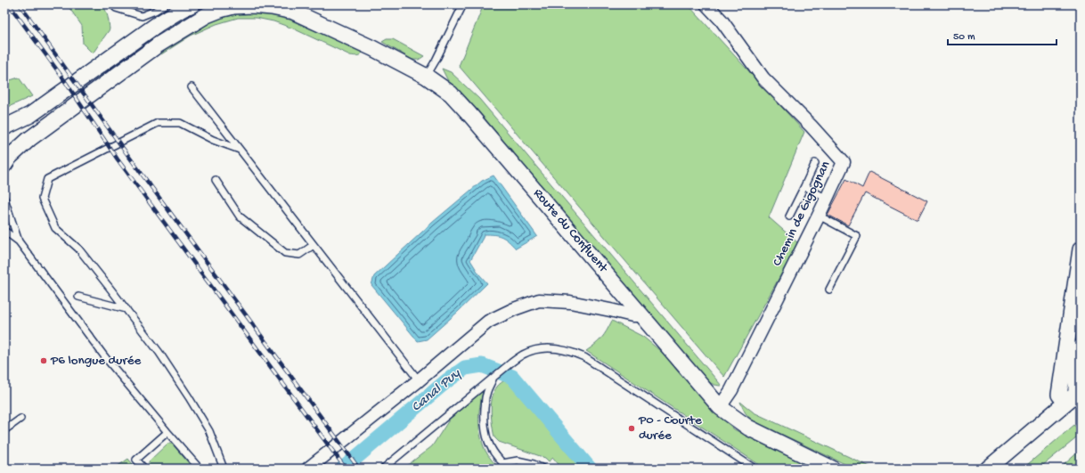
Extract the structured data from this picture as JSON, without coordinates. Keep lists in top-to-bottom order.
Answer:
{
  "streets": {
    "street": ["Chemin de Gigognan", "Route du Confluent"]
  },
  "crossings": [
    ["Chemin de Gigognan", "Route du Confluent"]
  ],
  "water": ["Canal Puy"],
  "places": ["P6 longue durée", "P0 - Courte durée"],
  "scale_bar": "50 m"
}
